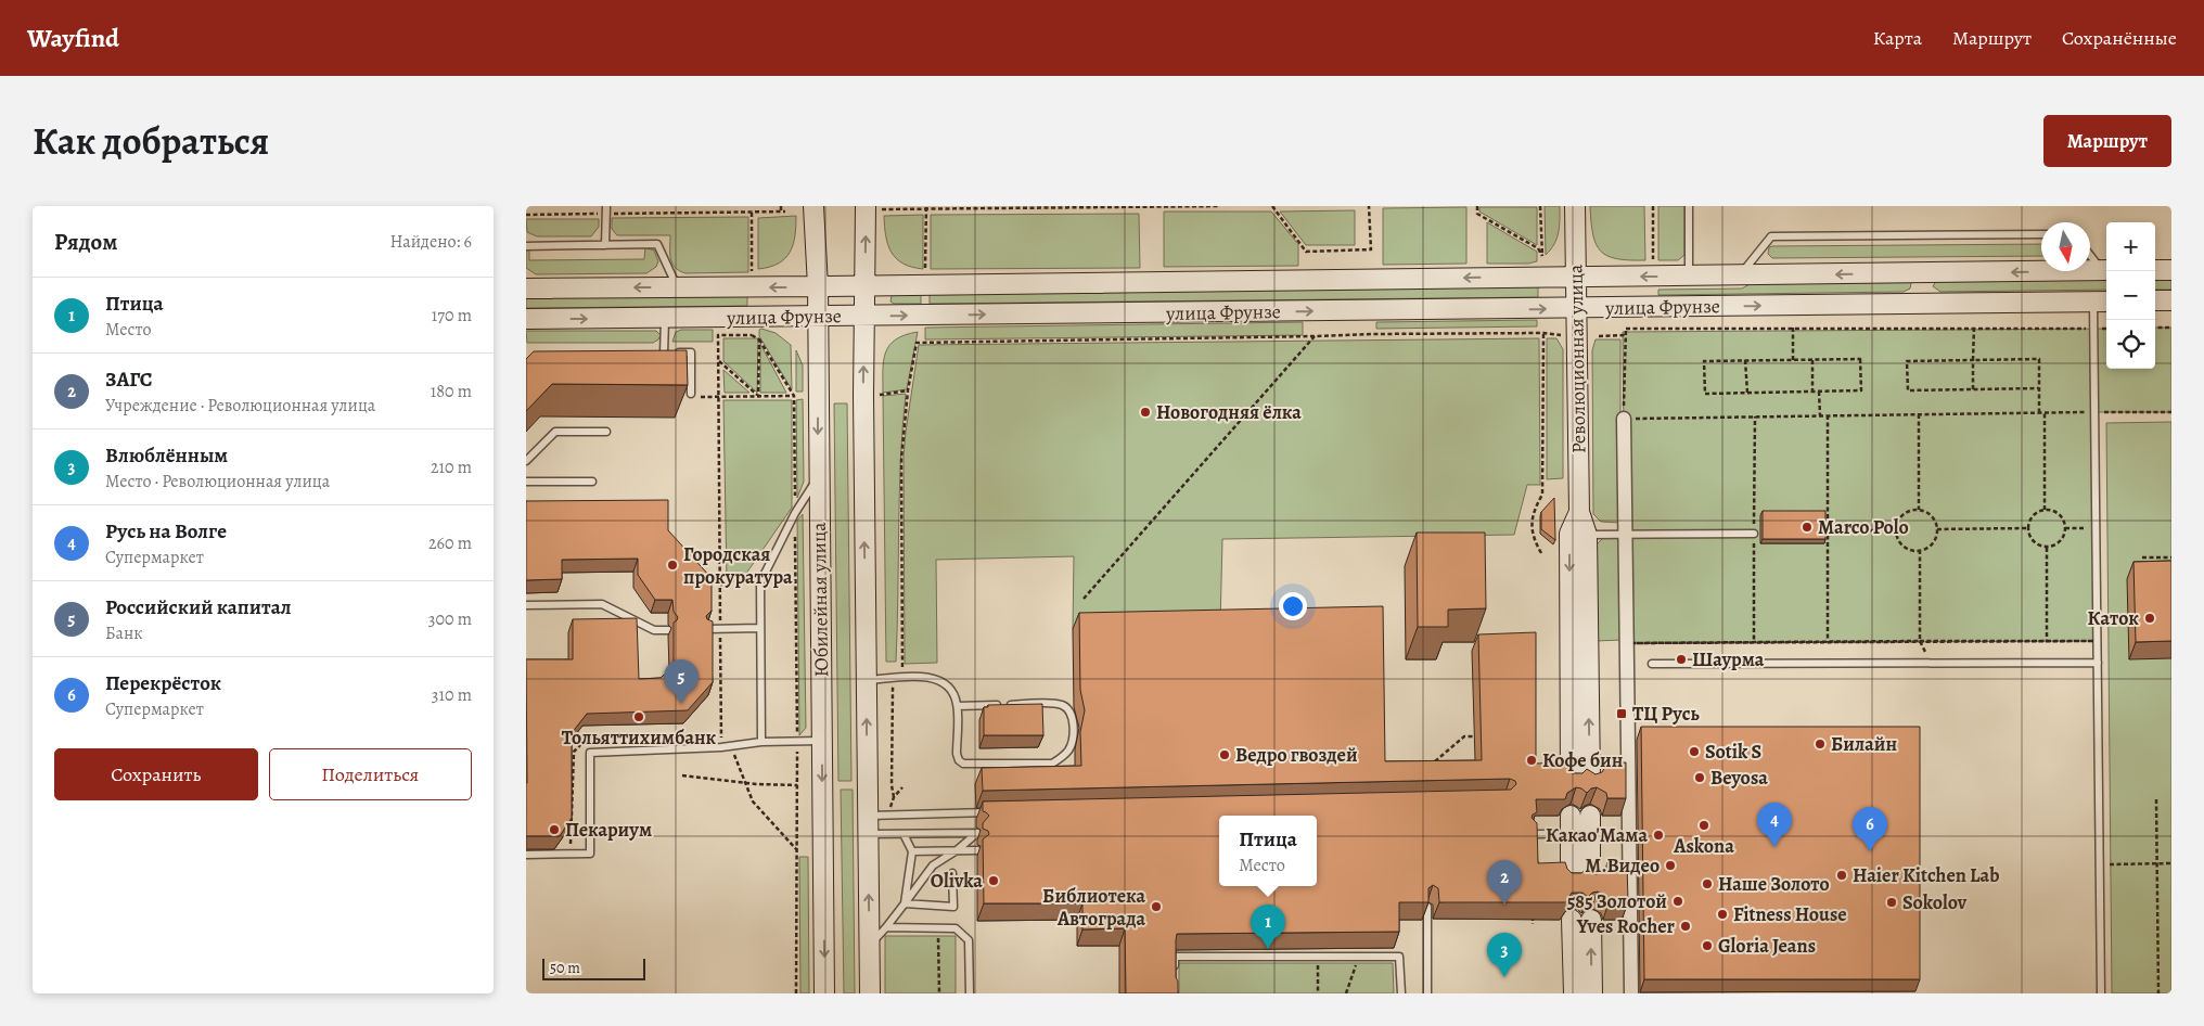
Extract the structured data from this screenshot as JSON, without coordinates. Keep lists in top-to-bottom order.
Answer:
{
  "streets": {
    "main road": ["улица Фрунзе", "Революционная улица", "Юбилейная улица"]
  },
  "crossings": [
    ["улица Фрунзе", "Революционная улица"],
    ["улица Фрунзе", "Юбилейная улица"]
  ],
  "places": {
    "other": [
      "Новогодняя ёлка",
      "Marco Polo",
      "Городская прокуратура",
      "Каток",
      "Шаурма",
      "Тольяттихимбанк",
      "Билайн",
      "Sotik S",
      "Ведро гвоздей",
      "Кофе бин",
      "Beyosa",
      "Askona",
      "Пекариум",
      "Какао'Мама",
      "М.Видео",
      "Haier Kitchen Lab",
      "Olivka",
      "Наше Золото",
      "585 Золотой",
      "Sokolov",
      "Библиотека Автограда",
      "Fitness House",
      "Yves Rocher",
      "Gloria Jeans"
    ],
    "transit": ["ТЦ Русь"]
  },
  "scale_bar": "50 m",
  "north": "bottom",
  "page": {
    "header": "Wayfind",
    "nav": ["Карта", "Маршрут", "Сохранённые"],
    "title": "Как добраться",
    "buttons": [
      "Маршрут",
      ["Сохранить", "Поделиться"]
    ],
    "heading": ["Рядом", "Найдено: 6"],
    "map_buttons": ["+", "−"],
    "list": [
      {
        "mark": "1",
        "name": "Птица",
        "note": "Место",
        "value": "170 m"
      },
      {
        "mark": "2",
        "name": "ЗАГС",
        "note": "Учреждение · Революционная улица",
        "value": "180 m"
      },
      {
        "mark": "3",
        "name": "Влюблённым",
        "note": "Место · Революционная улица",
        "value": "210 m"
      },
      {
        "mark": "4",
        "name": "Русь на Волге",
        "note": "Супермаркет",
        "value": "260 m"
      },
      {
        "mark": "5",
        "name": "Российский капитал",
        "note": "Банк",
        "value": "300 m"
      },
      {
        "mark": "6",
        "name": "Перекрёсток",
        "note": "Супермаркет",
        "value": "310 m"
      }
    ],
    "pins": [
      "5",
      "4",
      "6",
      "2",
      "1",
      "3"
    ],
    "popup": ["Птица", "Место"],
    "scale": "50 m"
  }
}
